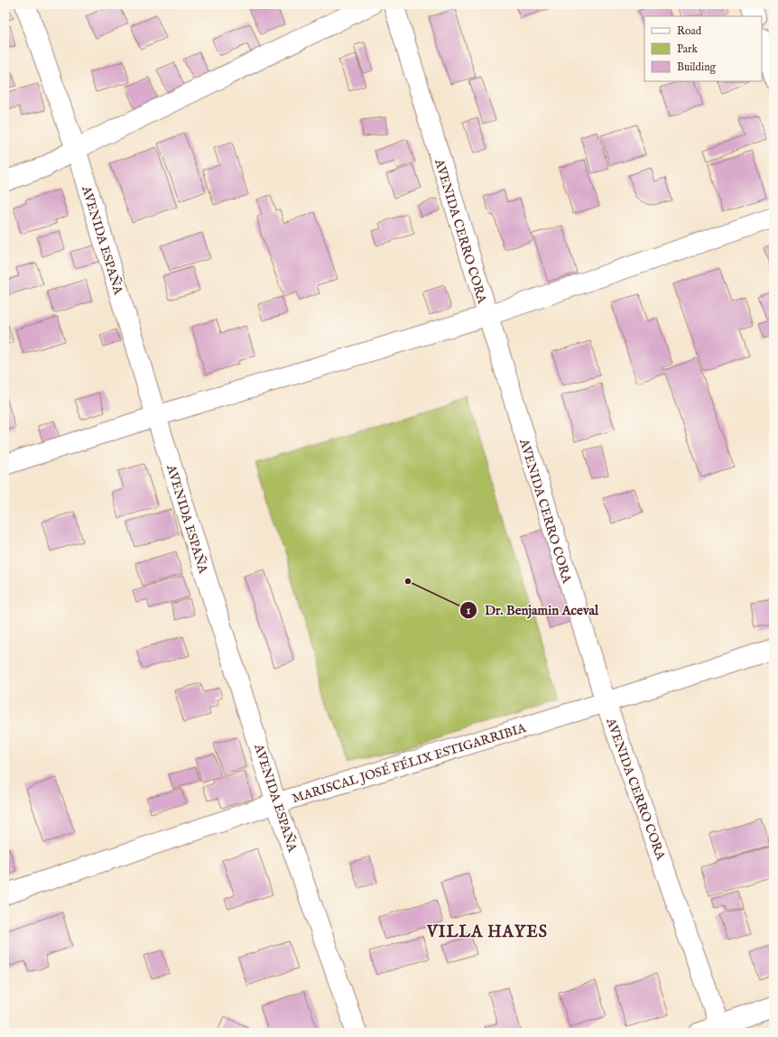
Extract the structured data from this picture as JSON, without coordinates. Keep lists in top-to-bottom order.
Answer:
{
  "streets": {
    "street": ["AVENIDA CERRO CORA", "AVENIDA ESPAÑA", "MARISCAL JOSÉ FÉLIX ESTIGARRIBIA"]
  },
  "crossings": [
    ["AVENIDA CERRO CORA", "MARISCAL JOSÉ FÉLIX ESTIGARRIBIA"],
    ["AVENIDA ESPAÑA", "MARISCAL JOSÉ FÉLIX ESTIGARRIBIA"]
  ],
  "districts": ["VILLA HAYES"],
  "places": ["Dr. Benjamin Aceval"],
  "legend": ["Road", "Park", "Building"]
}
